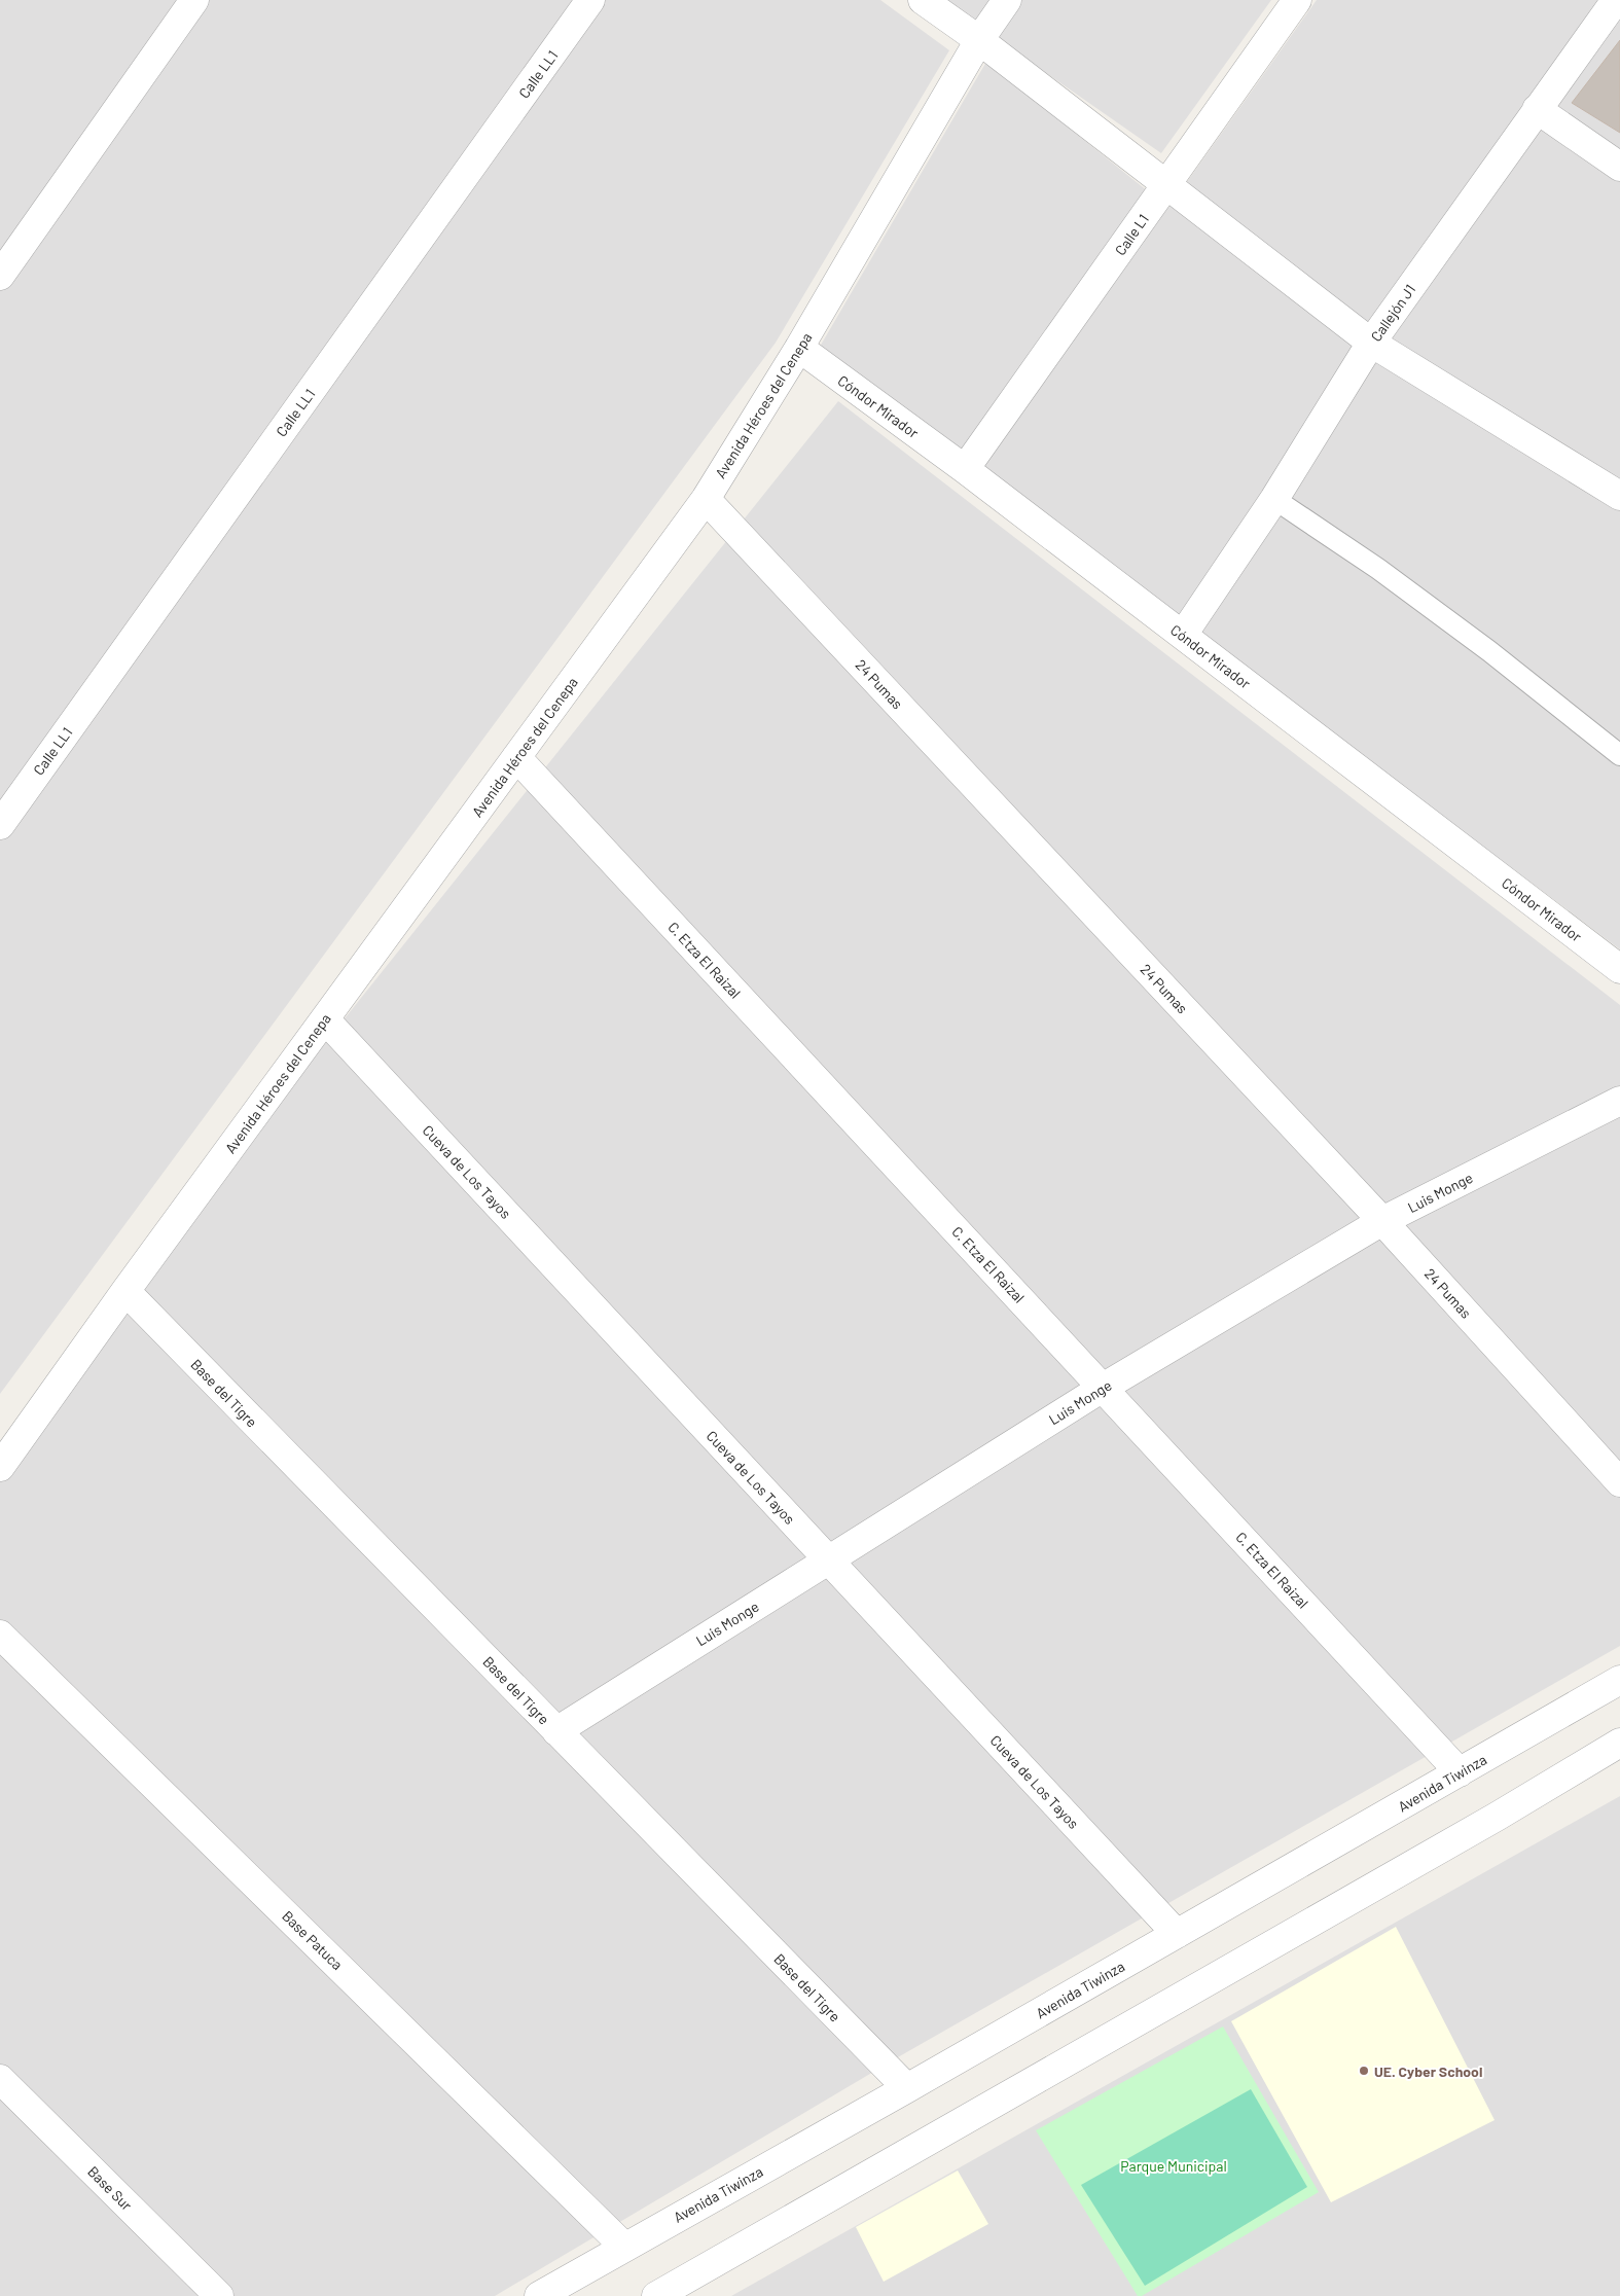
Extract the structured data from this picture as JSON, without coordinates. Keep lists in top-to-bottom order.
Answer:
{
  "streets": {
    "street": [
      "Calle LL1",
      "Calle L1",
      "Callejón J1",
      "Avenida Héroes del Cenepa",
      "Cóndor Mirador",
      "24 Pumas",
      "C. Etza El Raizal",
      "Cueva de Los Tayos",
      "Luis Monge",
      "Base del Tigre",
      "Avenida Tiwinza",
      "Base Patuca",
      "Base Sur"
    ]
  },
  "crossings": [
    ["Calle L1", "Cóndor Mirador"],
    ["Callejón J1", "Cóndor Mirador"],
    ["Avenida Héroes del Cenepa", "Cóndor Mirador"],
    ["Avenida Héroes del Cenepa", "24 Pumas"],
    ["Avenida Héroes del Cenepa", "C. Etza El Raizal"],
    ["Avenida Héroes del Cenepa", "Cueva de Los Tayos"],
    ["Avenida Héroes del Cenepa", "Base del Tigre"],
    ["24 Pumas", "Luis Monge"],
    ["C. Etza El Raizal", "Luis Monge"],
    ["C. Etza El Raizal", "Avenida Tiwinza"],
    ["Cueva de Los Tayos", "Luis Monge"],
    ["Cueva de Los Tayos", "Avenida Tiwinza"],
    ["Luis Monge", "Base del Tigre"],
    ["Base del Tigre", "Avenida Tiwinza"],
    ["Avenida Tiwinza", "Base Patuca"]
  ],
  "parks": ["Parque Municipal"],
  "places": ["UE. Cyber School"]
}
